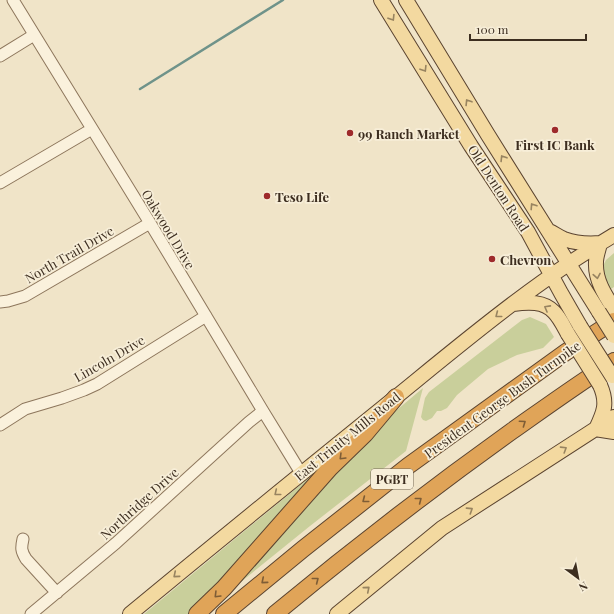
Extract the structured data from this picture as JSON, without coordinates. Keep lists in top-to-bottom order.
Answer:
{
  "streets": {
    "highway": ["President George Bush Turnpike", "PGBT"],
    "main road": ["Old Denton Road", "East Trinity Mills Road"],
    "street": [
      "Oakwood Drive",
      "North Trail Drive",
      "Lincoln Drive",
      "Northridge Drive"
    ]
  },
  "crossings": [
    ["Old Denton Road", "East Trinity Mills Road"],
    ["Old Denton Road", "PGBT"],
    ["Oakwood Drive", "North Trail Drive"],
    ["Oakwood Drive", "Lincoln Drive"],
    ["Oakwood Drive", "East Trinity Mills Road"],
    ["Oakwood Drive", "Northridge Drive"]
  ],
  "one_way": ["East Trinity Mills Road"],
  "places": [
    "First IC Bank",
    "99 Ranch Market",
    "Teso Life",
    "Chevron"
  ],
  "scale_bar": "100 m",
  "north": "bottom right"
}
